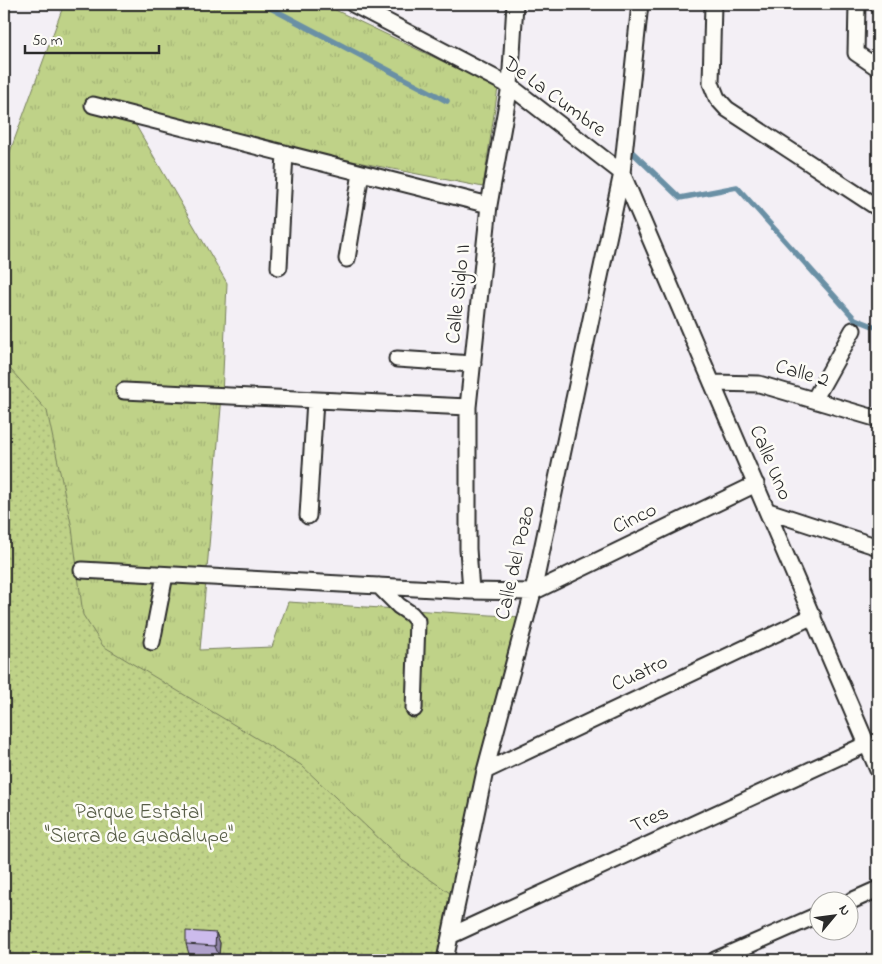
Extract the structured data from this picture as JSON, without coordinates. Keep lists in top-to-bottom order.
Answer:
{
  "streets": {
    "street": [
      "De La Cumbre",
      "Calle Siglo II",
      "Calle 2",
      "Calle Uno",
      "Cinco",
      "Calle del Pozo",
      "Cuatro",
      "Tres"
    ]
  },
  "crossings": [
    ["De La Cumbre", "Calle Siglo II"],
    ["De La Cumbre", "Calle Uno"],
    ["De La Cumbre", "Calle del Pozo"],
    ["Calle 2", "Calle Uno"],
    ["Calle Uno", "Cinco"],
    ["Calle Uno", "Calle del Pozo"],
    ["Calle Uno", "Cuatro"],
    ["Calle Uno", "Tres"],
    ["Cinco", "Calle del Pozo"],
    ["Calle del Pozo", "Cuatro"],
    ["Calle del Pozo", "Tres"]
  ],
  "parks": ["Parque Estatal \"Sierra de Guadalupe\""],
  "scale_bar": "50 m",
  "north": "top right"
}
